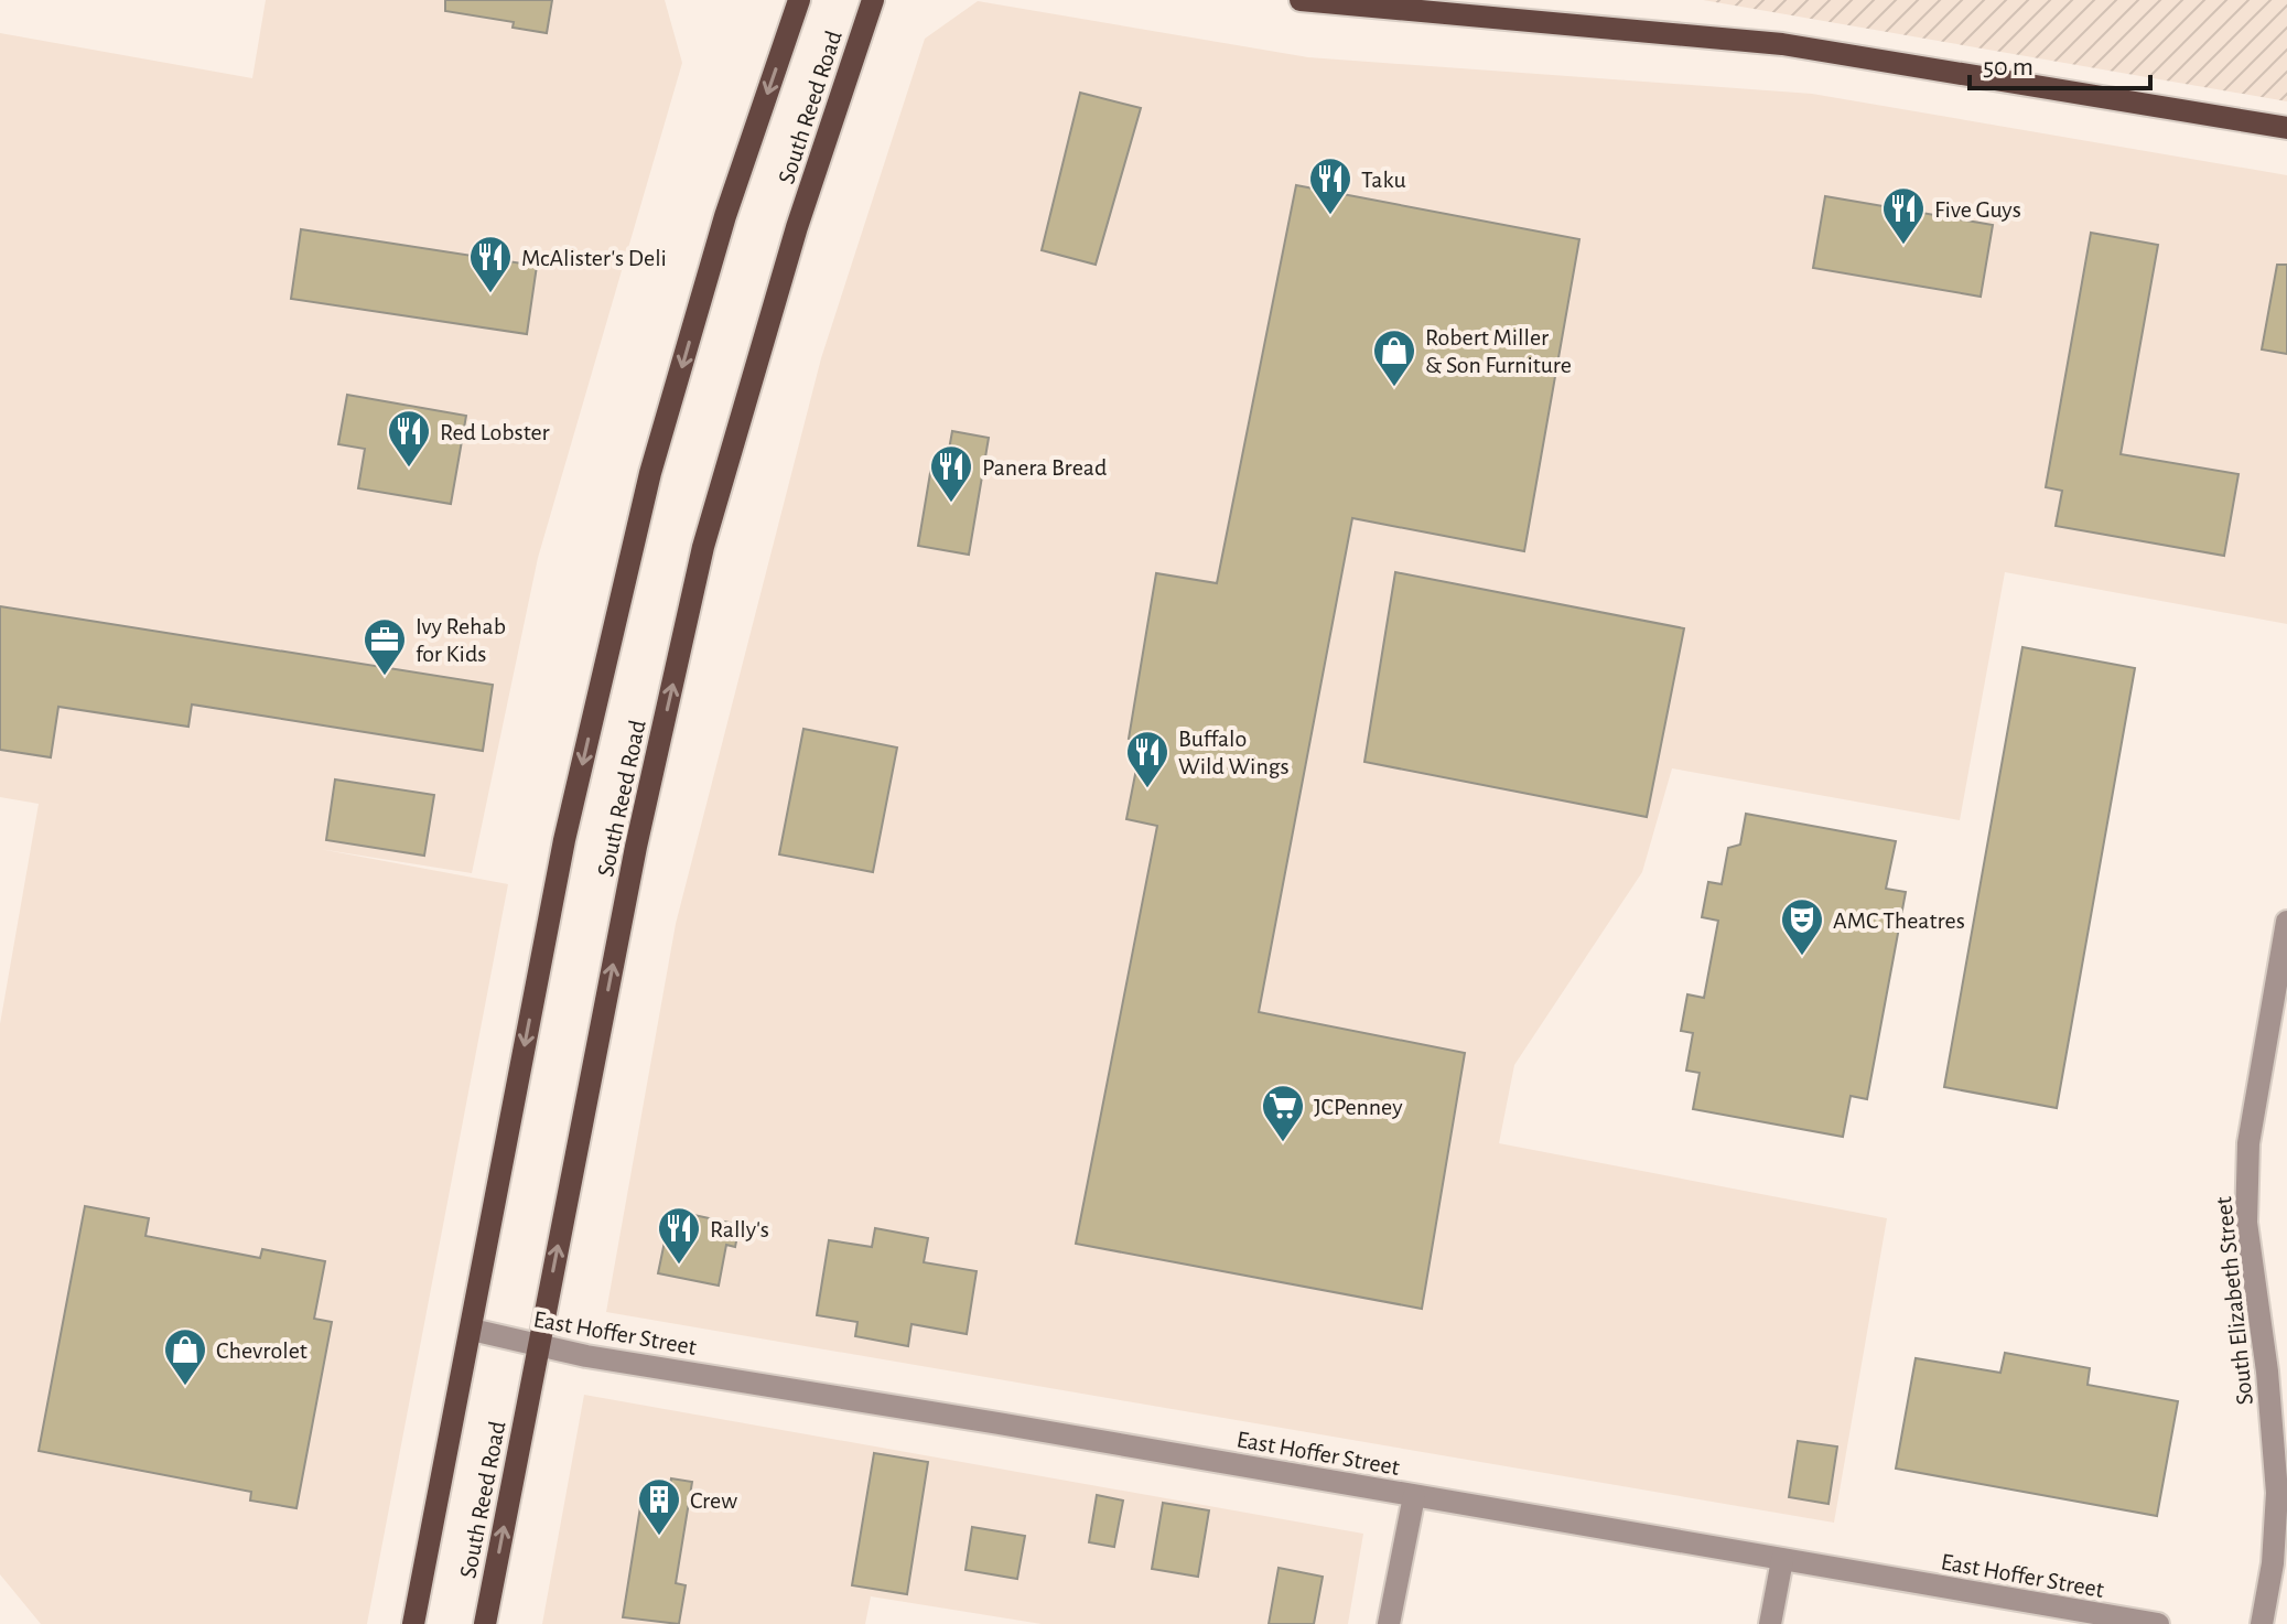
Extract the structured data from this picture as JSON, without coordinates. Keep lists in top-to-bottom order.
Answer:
{
  "streets": {
    "main road": ["South Reed Road"],
    "street": ["South Elizabeth Street", "East Hoffer Street"]
  },
  "crossings": [
    ["South Reed Road", "East Hoffer Street"]
  ],
  "places": {
    "restaurant": [
      "Taku",
      "Five Guys",
      "McAlister's Deli",
      "Red Lobster",
      "Panera Bread",
      "Buffalo Wild Wings",
      "Rally's"
    ],
    "shop": ["Robert Miller & Son Furniture", "Chevrolet"],
    "office": ["Ivy Rehab for Kids"],
    "theatre": ["AMC Theatres"],
    "supermarket": ["JCPenney"],
    "building": ["Crew"]
  },
  "scale_bar": "50 m"
}
